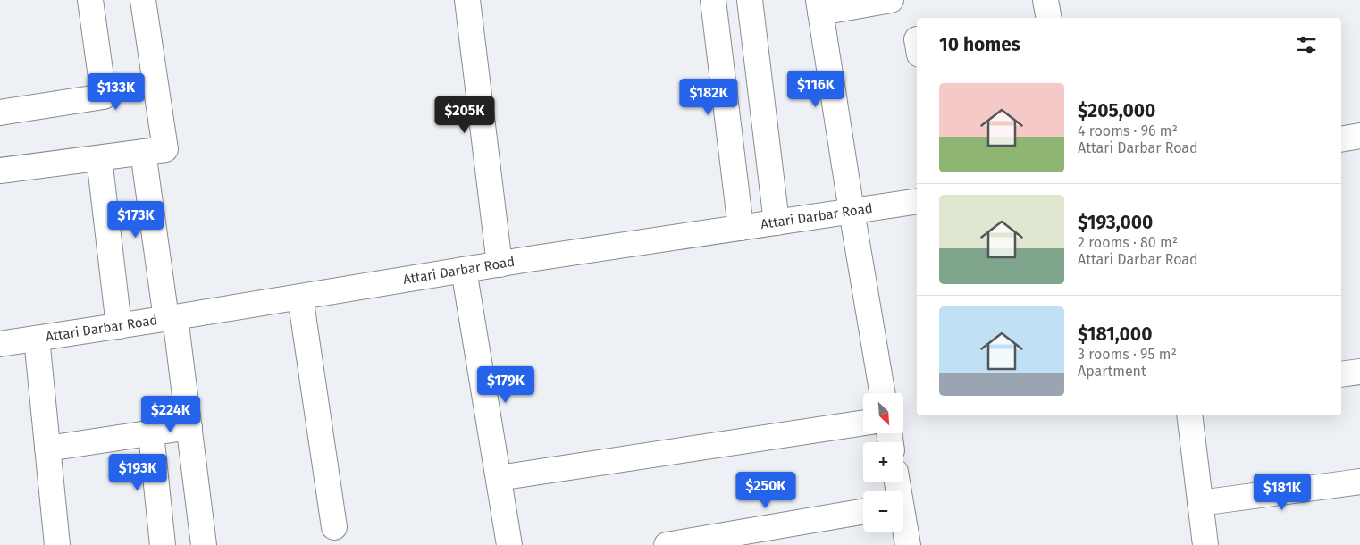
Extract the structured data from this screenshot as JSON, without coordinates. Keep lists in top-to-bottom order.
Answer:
{
  "streets": {
    "street": ["Attari Darbar Road"]
  },
  "north": "bottom right",
  "page": {
    "heading": "10 homes",
    "price": [
      "$116K",
      "$133K",
      "$182K",
      "$205K",
      "$173K",
      "$179K",
      "$224K",
      "$193K",
      "$250K",
      "$181K"
    ],
    "list": [
      {
        "name": "$205,000",
        "note": "4 rooms · 96 m² · Attari Darbar Road"
      },
      {
        "name": "$193,000",
        "note": "2 rooms · 80 m² · Attari Darbar Road"
      },
      {
        "name": "$181,000",
        "note": "3 rooms · 95 m² · Apartment"
      }
    ],
    "map_buttons": ["+", "−"]
  }
}
